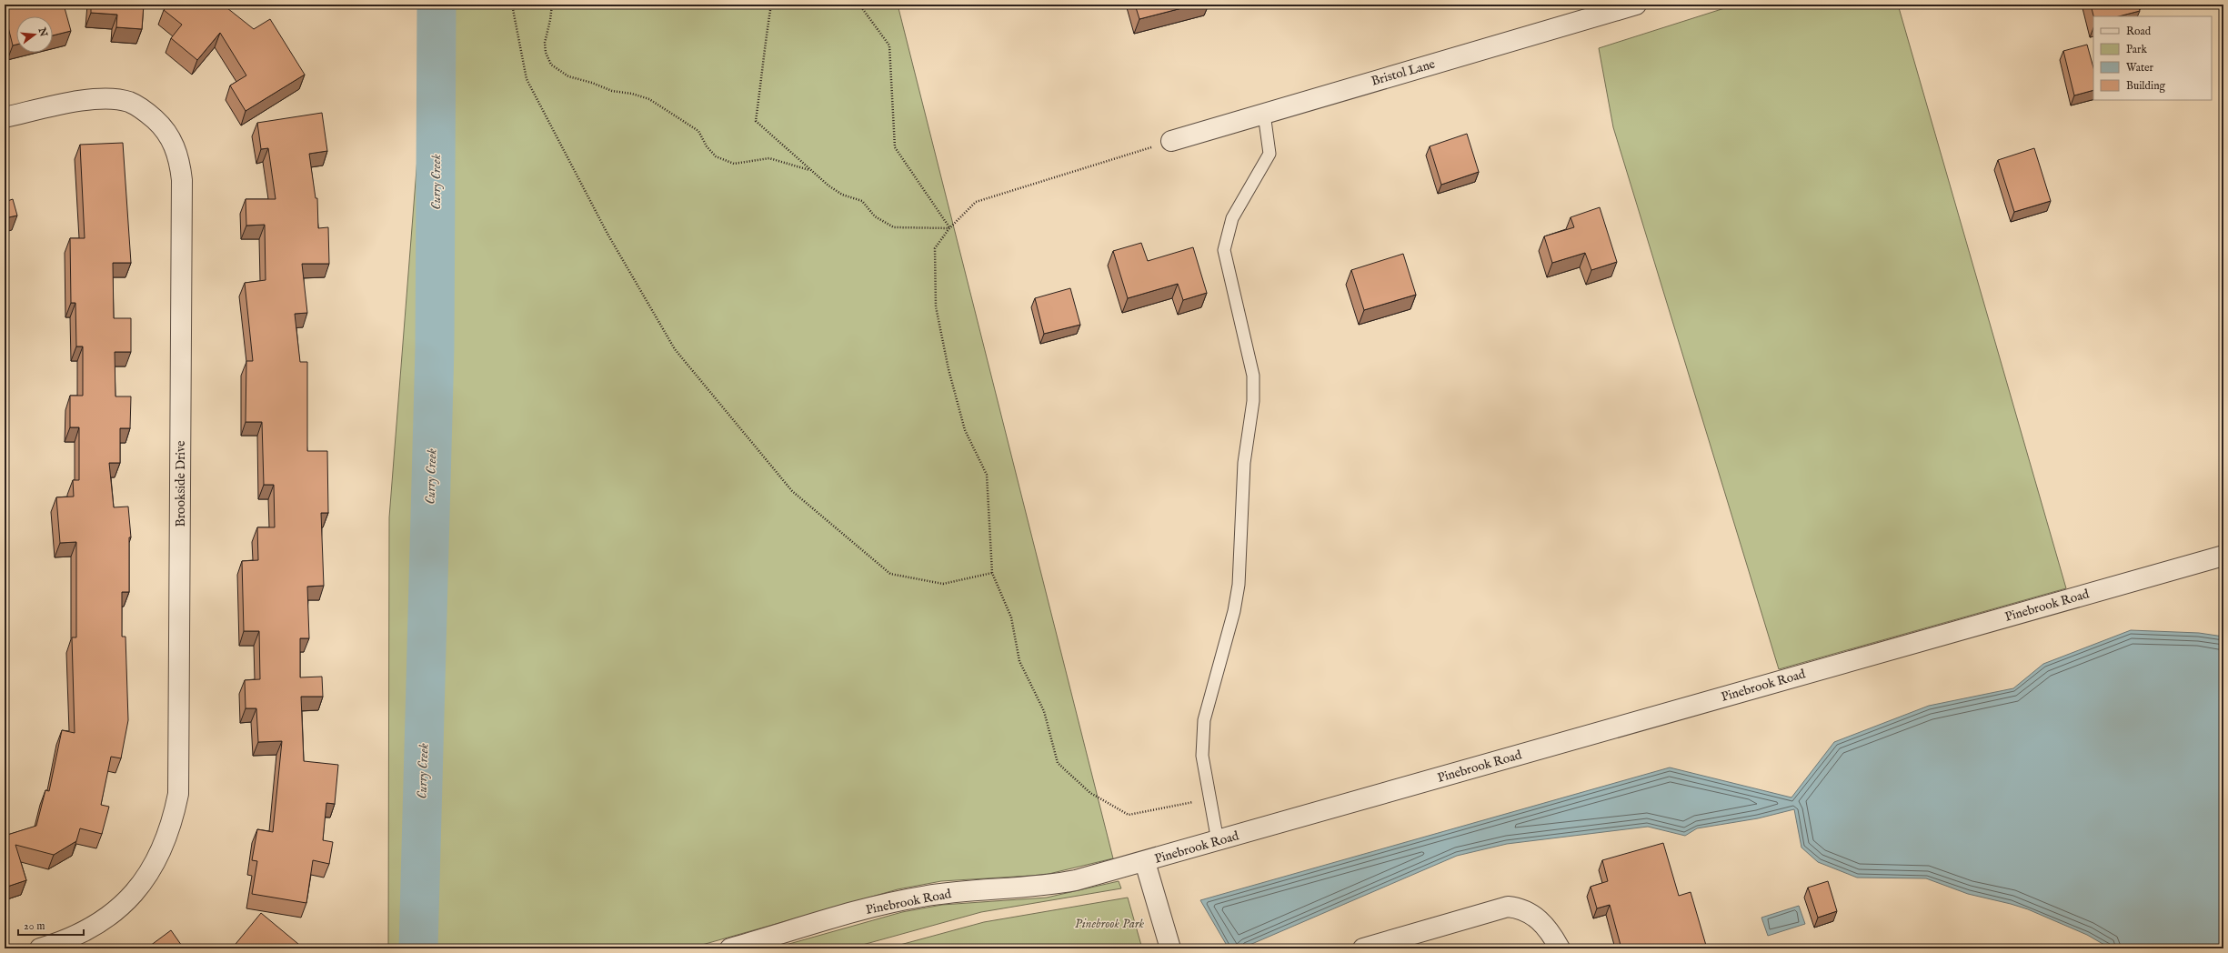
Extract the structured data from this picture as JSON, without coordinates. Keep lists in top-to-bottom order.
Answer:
{
  "streets": {
    "street": ["Bristol Lane", "Brookside Drive", "Pinebrook Road"]
  },
  "water": ["Curry Creek"],
  "parks": ["Pinebrook Park"],
  "legend": [
    "Road",
    "Park",
    "Water",
    "Building"
  ],
  "scale_bar": "20 m",
  "north": "right"
}
